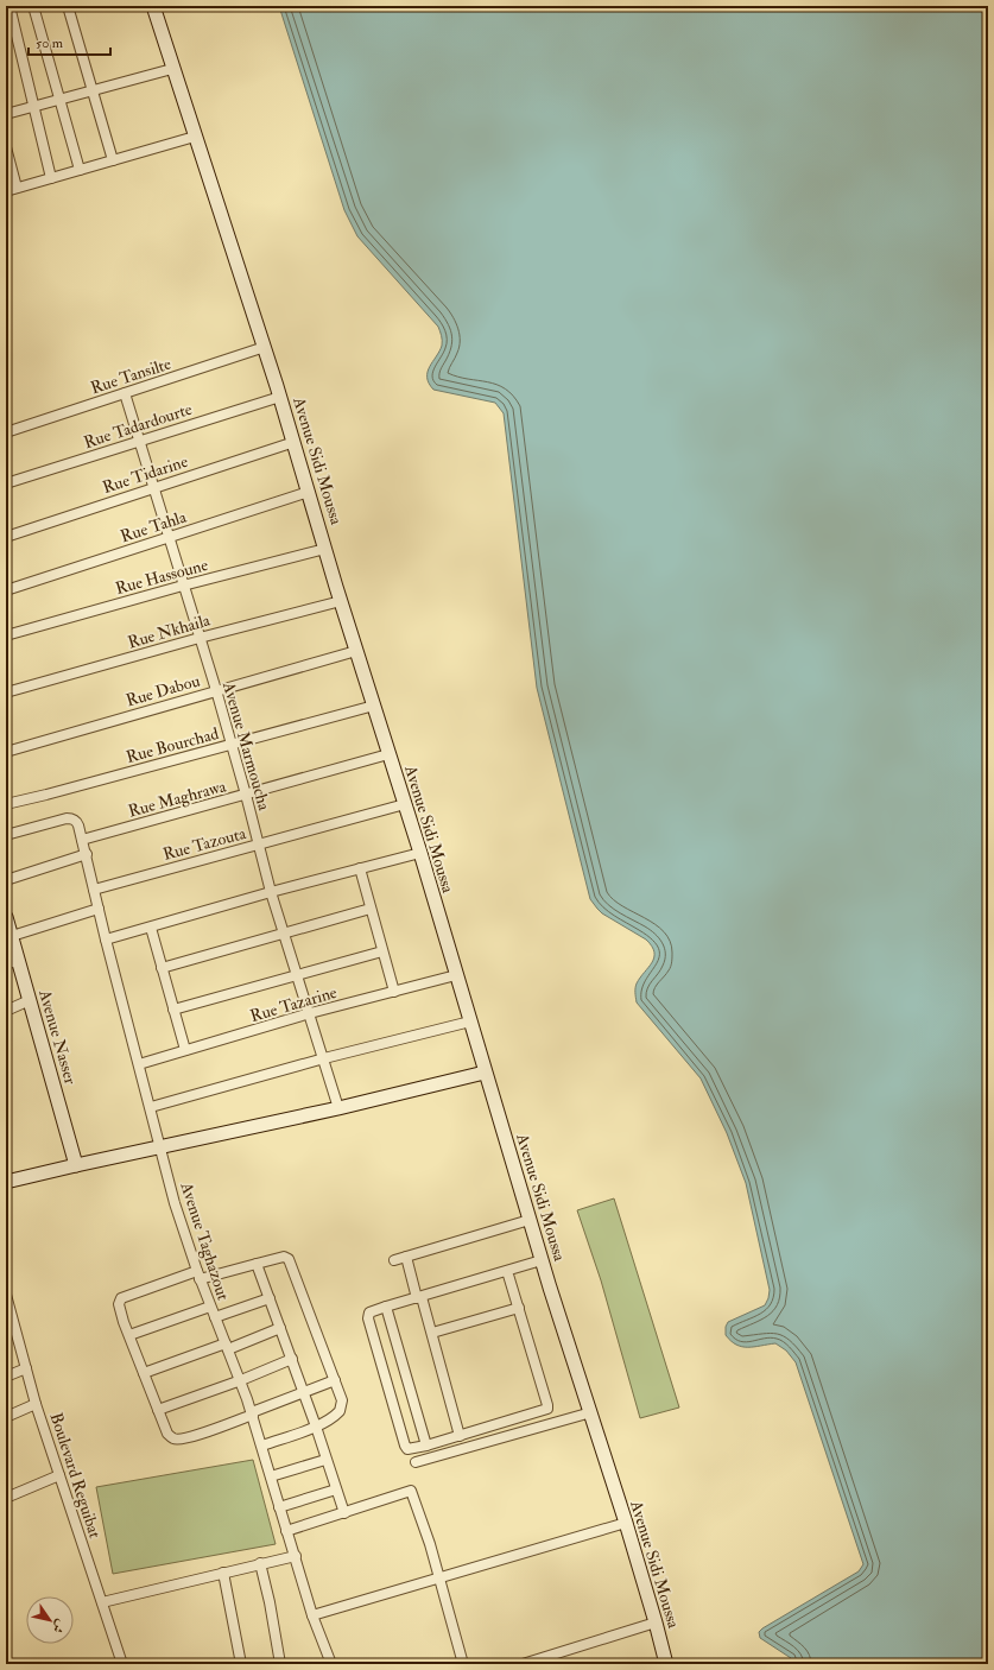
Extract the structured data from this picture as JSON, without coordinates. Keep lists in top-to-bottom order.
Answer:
{
  "streets": {
    "street": [
      "Rue Tansilte",
      "Rue Tadardourte",
      "Avenue Sidi Moussa",
      "Rue Tidarine",
      "Rue Tahla",
      "Rue Hassoune",
      "Rue Nkhaila",
      "Rue Dabou",
      "Rue Bourchad",
      "Avenue Marmoucha",
      "Rue Maghrawa",
      "Rue Tazouta",
      "Rue Tazarine",
      "Avenue Nasser",
      "Avenue Taghazout",
      "Boulevard Reguibat"
    ]
  },
  "crossings": [
    ["Rue Tansilte", "Avenue Sidi Moussa"],
    ["Rue Tansilte", "Avenue Marmoucha"],
    ["Rue Tadardourte", "Avenue Sidi Moussa"],
    ["Rue Tadardourte", "Avenue Marmoucha"],
    ["Avenue Sidi Moussa", "Rue Tidarine"],
    ["Avenue Sidi Moussa", "Rue Tahla"],
    ["Avenue Sidi Moussa", "Rue Hassoune"],
    ["Avenue Sidi Moussa", "Rue Nkhaila"],
    ["Avenue Sidi Moussa", "Rue Dabou"],
    ["Avenue Sidi Moussa", "Rue Bourchad"],
    ["Avenue Sidi Moussa", "Rue Maghrawa"],
    ["Avenue Sidi Moussa", "Rue Tazouta"],
    ["Avenue Sidi Moussa", "Rue Tazarine"],
    ["Rue Tidarine", "Avenue Marmoucha"],
    ["Rue Tahla", "Avenue Marmoucha"],
    ["Rue Hassoune", "Avenue Marmoucha"],
    ["Rue Nkhaila", "Avenue Marmoucha"],
    ["Rue Dabou", "Avenue Marmoucha"],
    ["Rue Bourchad", "Avenue Marmoucha"],
    ["Avenue Marmoucha", "Rue Maghrawa"],
    ["Avenue Marmoucha", "Rue Tazouta"],
    ["Avenue Marmoucha", "Rue Tazarine"],
    ["Rue Maghrawa", "Avenue Taghazout"],
    ["Rue Tazouta", "Avenue Taghazout"],
    ["Rue Tazarine", "Avenue Taghazout"]
  ],
  "scale_bar": "50 m",
  "north": "bottom right"
}
